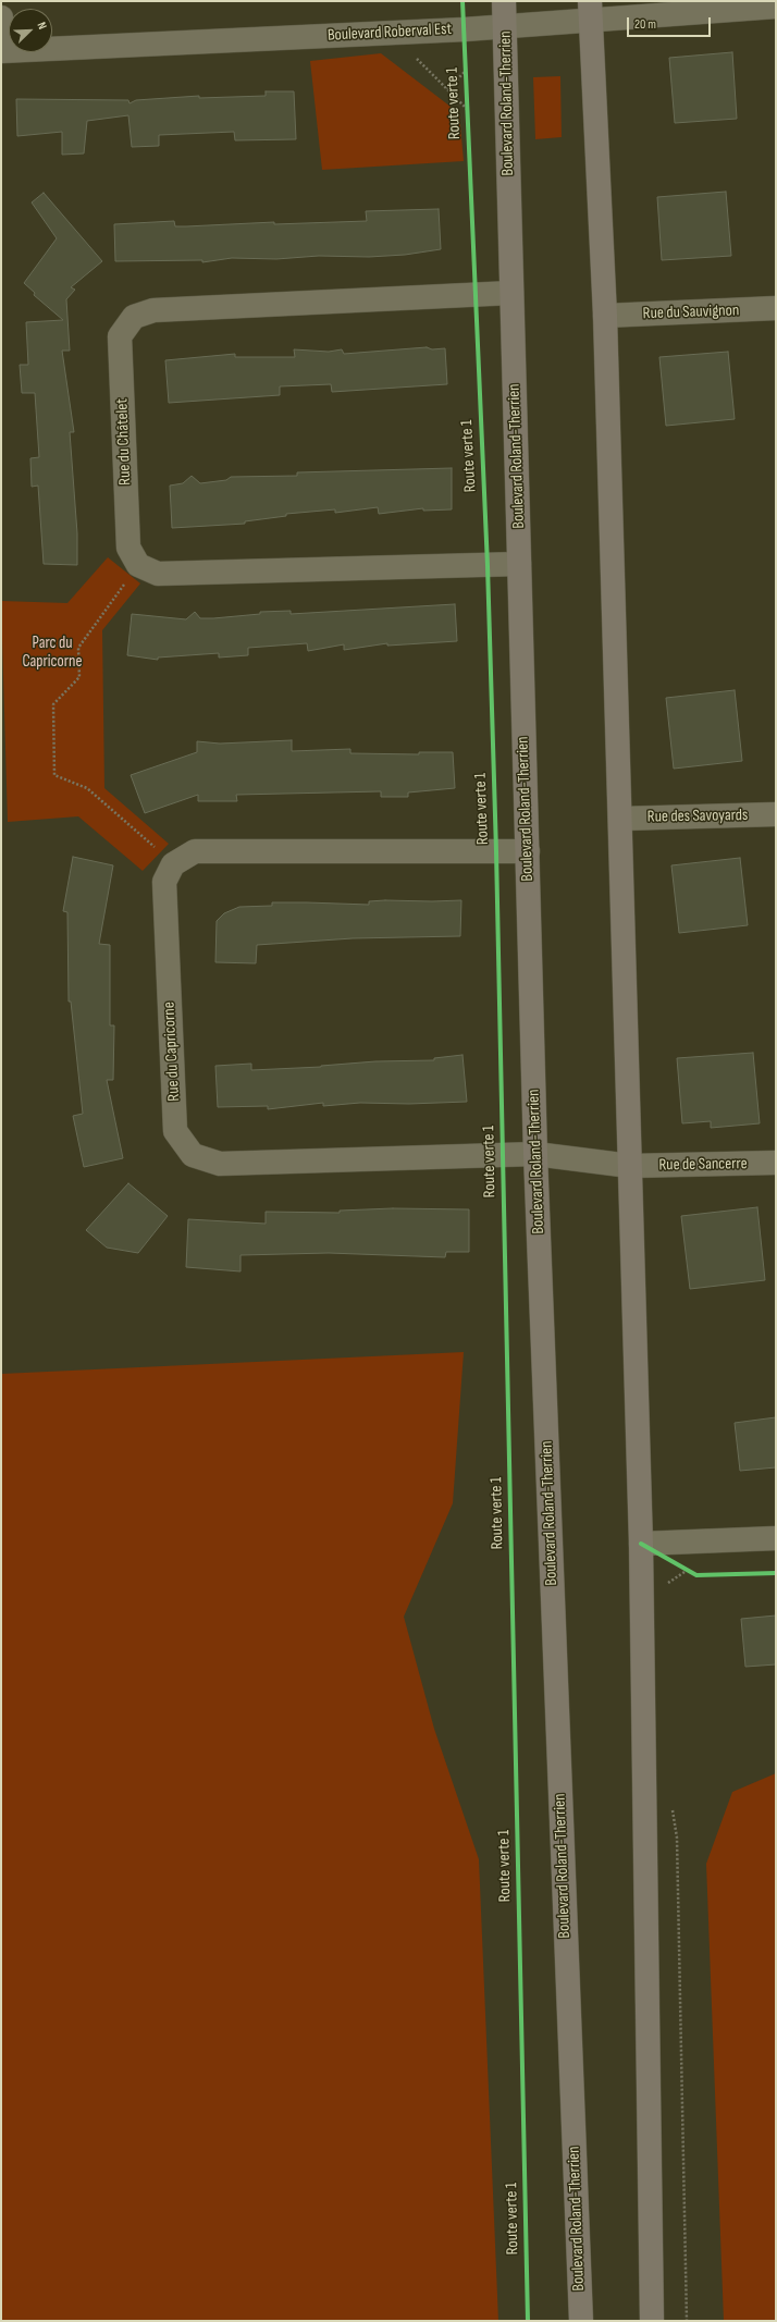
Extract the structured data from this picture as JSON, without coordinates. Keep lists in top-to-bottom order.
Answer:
{
  "streets": {
    "main road": ["Boulevard Roland-Therrien"],
    "street": [
      "Boulevard Roberval Est",
      "Rue du Sauvignon",
      "Rue du Châtelet",
      "Rue des Savoyards",
      "Rue du Capricorne",
      "Rue de Sancerre"
    ],
    "cycle path": ["Route verte 1"]
  },
  "crossings": [
    ["Boulevard Roberval Est", "Route verte 1"],
    ["Boulevard Roberval Est", "Boulevard Roland-Therrien"],
    ["Boulevard Roland-Therrien", "Rue du Châtelet"],
    ["Boulevard Roland-Therrien", "Rue du Capricorne"],
    ["Rue du Capricorne", "Rue de Sancerre"]
  ],
  "parks": ["Parc du Capricorne"],
  "scale_bar": "20 m",
  "north": "top right"
}
